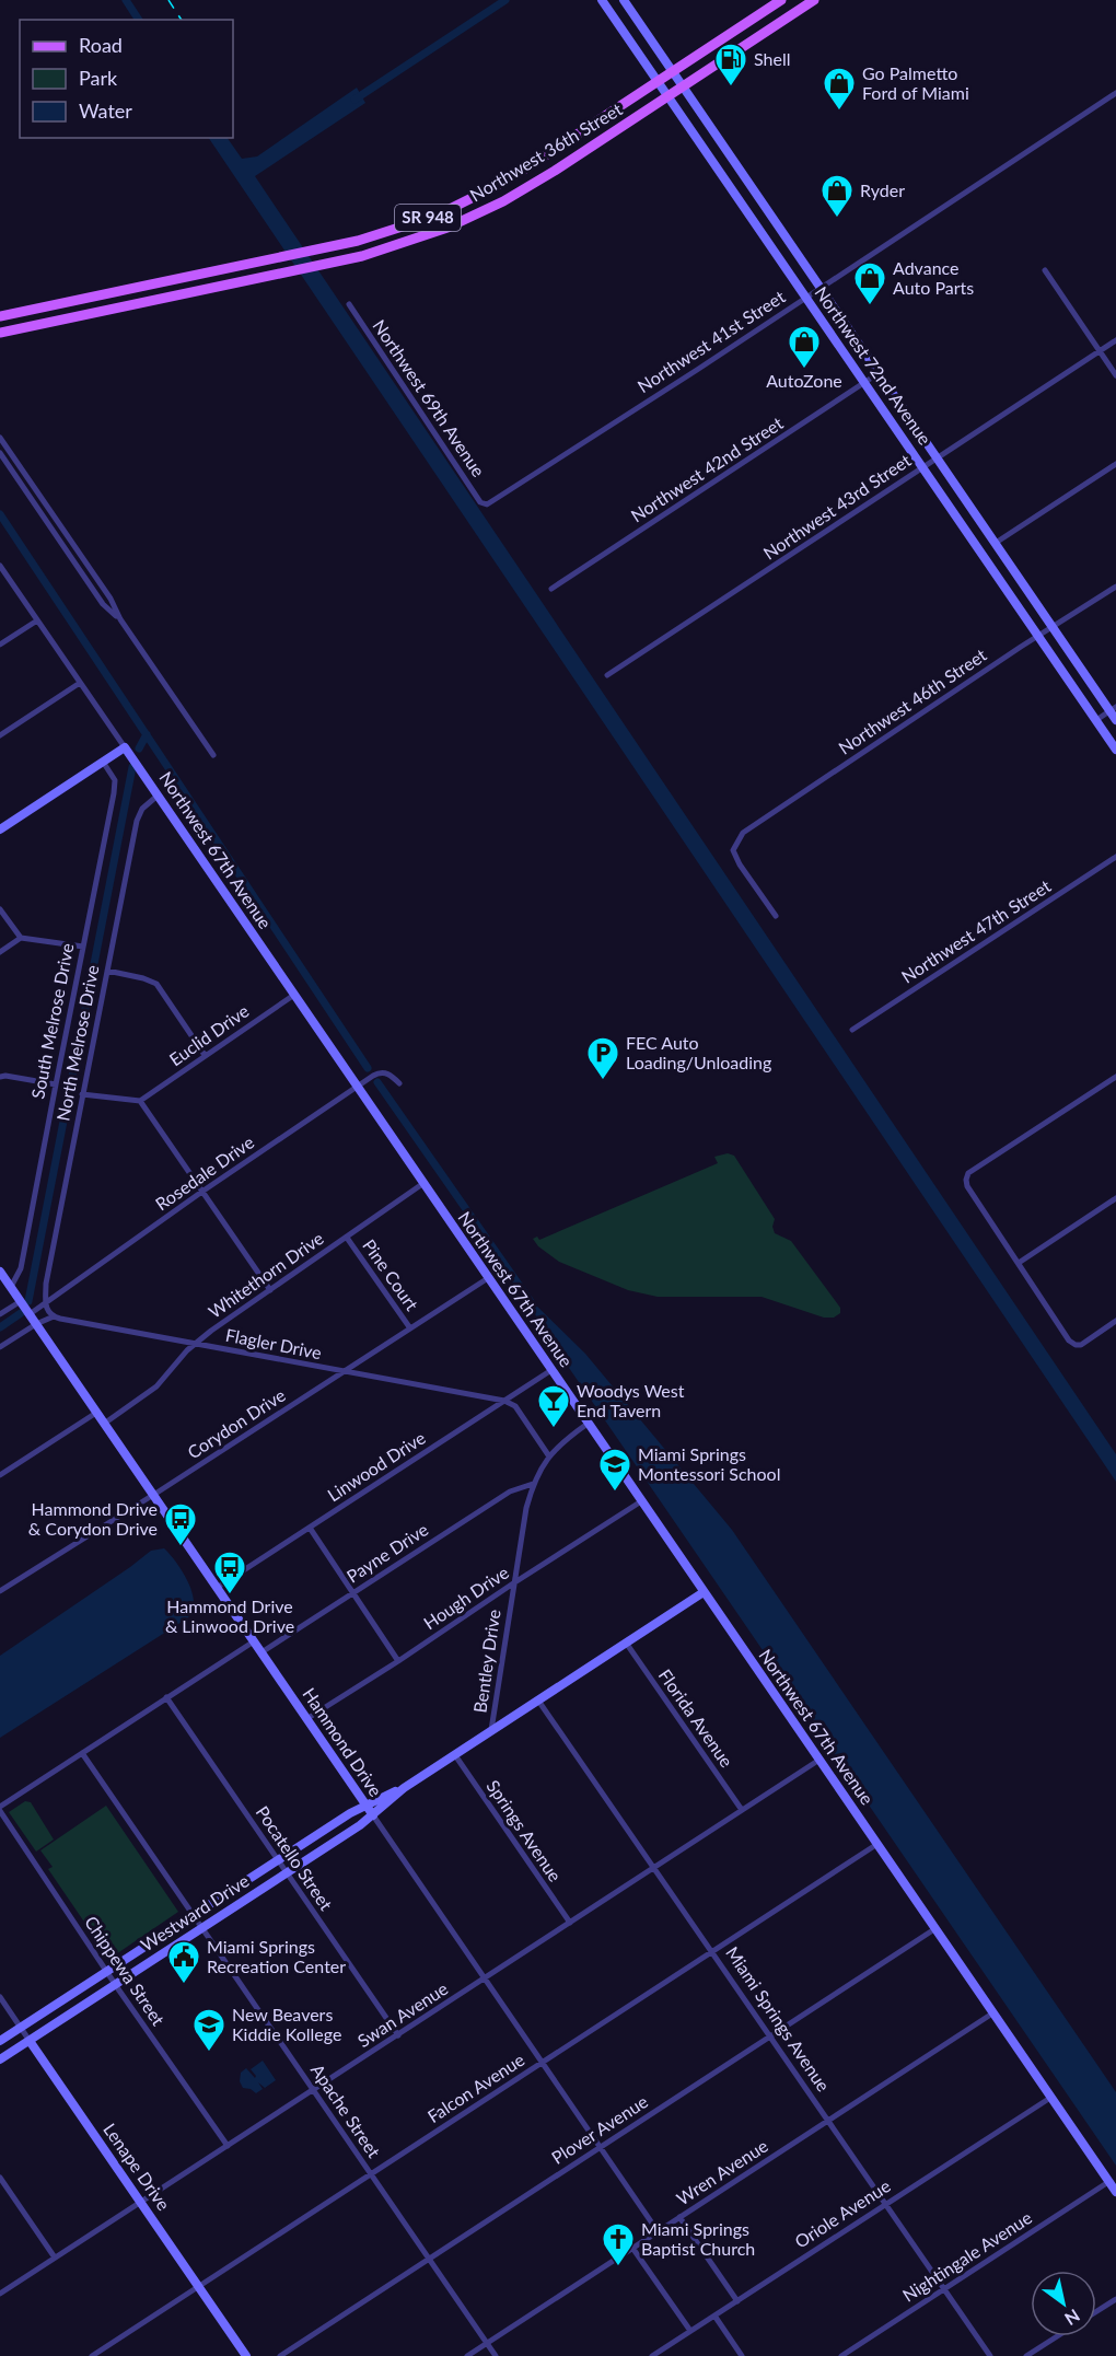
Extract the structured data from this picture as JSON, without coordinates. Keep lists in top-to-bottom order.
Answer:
{
  "streets": {
    "main road": ["Northwest 36th Street", "SR 948"],
    "street": [
      "Northwest 41st Street",
      "Northwest 72nd Avenue",
      "Northwest 69th Avenue",
      "Northwest 42nd Street",
      "Northwest 43rd Street",
      "Northwest 46th Street",
      "Northwest 67th Avenue",
      "Northwest 47th Street",
      "South Melrose Drive",
      "Euclid Drive",
      "North Melrose Drive",
      "Rosedale Drive",
      "Whitethorn Drive",
      "Pine Court",
      "Flagler Drive",
      "Corydon Drive",
      "Linwood Drive",
      "Payne Drive",
      "Hough Drive",
      "Bentley Drive",
      "Florida Avenue",
      "Hammond Drive",
      "Springs Avenue",
      "Pocatello Street",
      "Westward Drive",
      "Chippewa Street",
      "Swan Avenue",
      "Miami Springs Avenue",
      "Falcon Avenue",
      "Apache Street",
      "Plover Avenue",
      "Lenape Drive",
      "Wren Avenue",
      "Oriole Avenue",
      "Nightingale Avenue"
    ]
  },
  "crossings": [
    ["Northwest 36th Street", "Northwest 72nd Avenue"],
    ["Northwest 41st Street", "Northwest 72nd Avenue"],
    ["Northwest 41st Street", "Northwest 69th Avenue"],
    ["Northwest 72nd Avenue", "Northwest 42nd Street"],
    ["Northwest 72nd Avenue", "Northwest 43rd Street"],
    ["Northwest 72nd Avenue", "Northwest 46th Street"],
    ["Northwest 67th Avenue", "Euclid Drive"],
    ["Northwest 67th Avenue", "North Melrose Drive"],
    ["Northwest 67th Avenue", "Rosedale Drive"],
    ["Northwest 67th Avenue", "Whitethorn Drive"],
    ["Northwest 67th Avenue", "Corydon Drive"],
    ["Northwest 67th Avenue", "Linwood Drive"],
    ["Northwest 67th Avenue", "Hough Drive"],
    ["Northwest 67th Avenue", "Bentley Drive"],
    ["Northwest 67th Avenue", "Westward Drive"],
    ["Northwest 67th Avenue", "Swan Avenue"],
    ["Northwest 67th Avenue", "Falcon Avenue"],
    ["Northwest 67th Avenue", "Plover Avenue"],
    ["Northwest 67th Avenue", "Wren Avenue"],
    ["Northwest 67th Avenue", "Oriole Avenue"],
    ["Northwest 67th Avenue", "Nightingale Avenue"],
    ["South Melrose Drive", "Hammond Drive"],
    ["North Melrose Drive", "Rosedale Drive"],
    ["Rosedale Drive", "Hammond Drive"],
    ["Whitethorn Drive", "Pine Court"],
    ["Whitethorn Drive", "Flagler Drive"],
    ["Whitethorn Drive", "Hammond Drive"],
    ["Pine Court", "Corydon Drive"],
    ["Flagler Drive", "Corydon Drive"],
    ["Flagler Drive", "Linwood Drive"],
    ["Corydon Drive", "Hammond Drive"],
    ["Linwood Drive", "Hammond Drive"],
    ["Payne Drive", "Bentley Drive"],
    ["Payne Drive", "Hammond Drive"],
    ["Hough Drive", "Bentley Drive"],
    ["Hough Drive", "Hammond Drive"],
    ["Bentley Drive", "Westward Drive"],
    ["Florida Avenue", "Westward Drive"],
    ["Florida Avenue", "Swan Avenue"],
    ["Hammond Drive", "Westward Drive"],
    ["Hammond Drive", "Swan Avenue"],
    ["Hammond Drive", "Falcon Avenue"],
    ["Hammond Drive", "Plover Avenue"],
    ["Hammond Drive", "Wren Avenue"],
    ["Springs Avenue", "Westward Drive"],
    ["Springs Avenue", "Swan Avenue"],
    ["Pocatello Street", "Westward Drive"],
    ["Pocatello Street", "Swan Avenue"],
    ["Westward Drive", "Chippewa Street"],
    ["Westward Drive", "Miami Springs Avenue"],
    ["Westward Drive", "Apache Street"],
    ["Westward Drive", "Lenape Drive"],
    ["Chippewa Street", "Swan Avenue"],
    ["Swan Avenue", "Miami Springs Avenue"],
    ["Swan Avenue", "Apache Street"],
    ["Swan Avenue", "Lenape Drive"],
    ["Miami Springs Avenue", "Falcon Avenue"],
    ["Miami Springs Avenue", "Plover Avenue"],
    ["Miami Springs Avenue", "Wren Avenue"],
    ["Miami Springs Avenue", "Oriole Avenue"],
    ["Miami Springs Avenue", "Nightingale Avenue"],
    ["Falcon Avenue", "Apache Street"],
    ["Falcon Avenue", "Lenape Drive"],
    ["Apache Street", "Plover Avenue"],
    ["Apache Street", "Wren Avenue"]
  ],
  "places": {
    "fuel station": ["Shell"],
    "shop": [
      "Go Palmetto Ford of Miami",
      "Ryder",
      "Advance Auto Parts",
      "AutoZone"
    ],
    "parking": ["FEC Auto Loading/Unloading"],
    "bar": ["Woodys West End Tavern"],
    "school or university": ["Miami Springs Montessori School", "New Beavers Kiddie Kollege"],
    "bus stop": ["Hammond Drive & Corydon Drive", "Hammond Drive & Linwood Drive"],
    "public building": ["Miami Springs Recreation Center"],
    "church": ["Miami Springs Baptist Church"]
  },
  "legend": ["Road", "Park", "Water"],
  "north": "bottom right"
}
